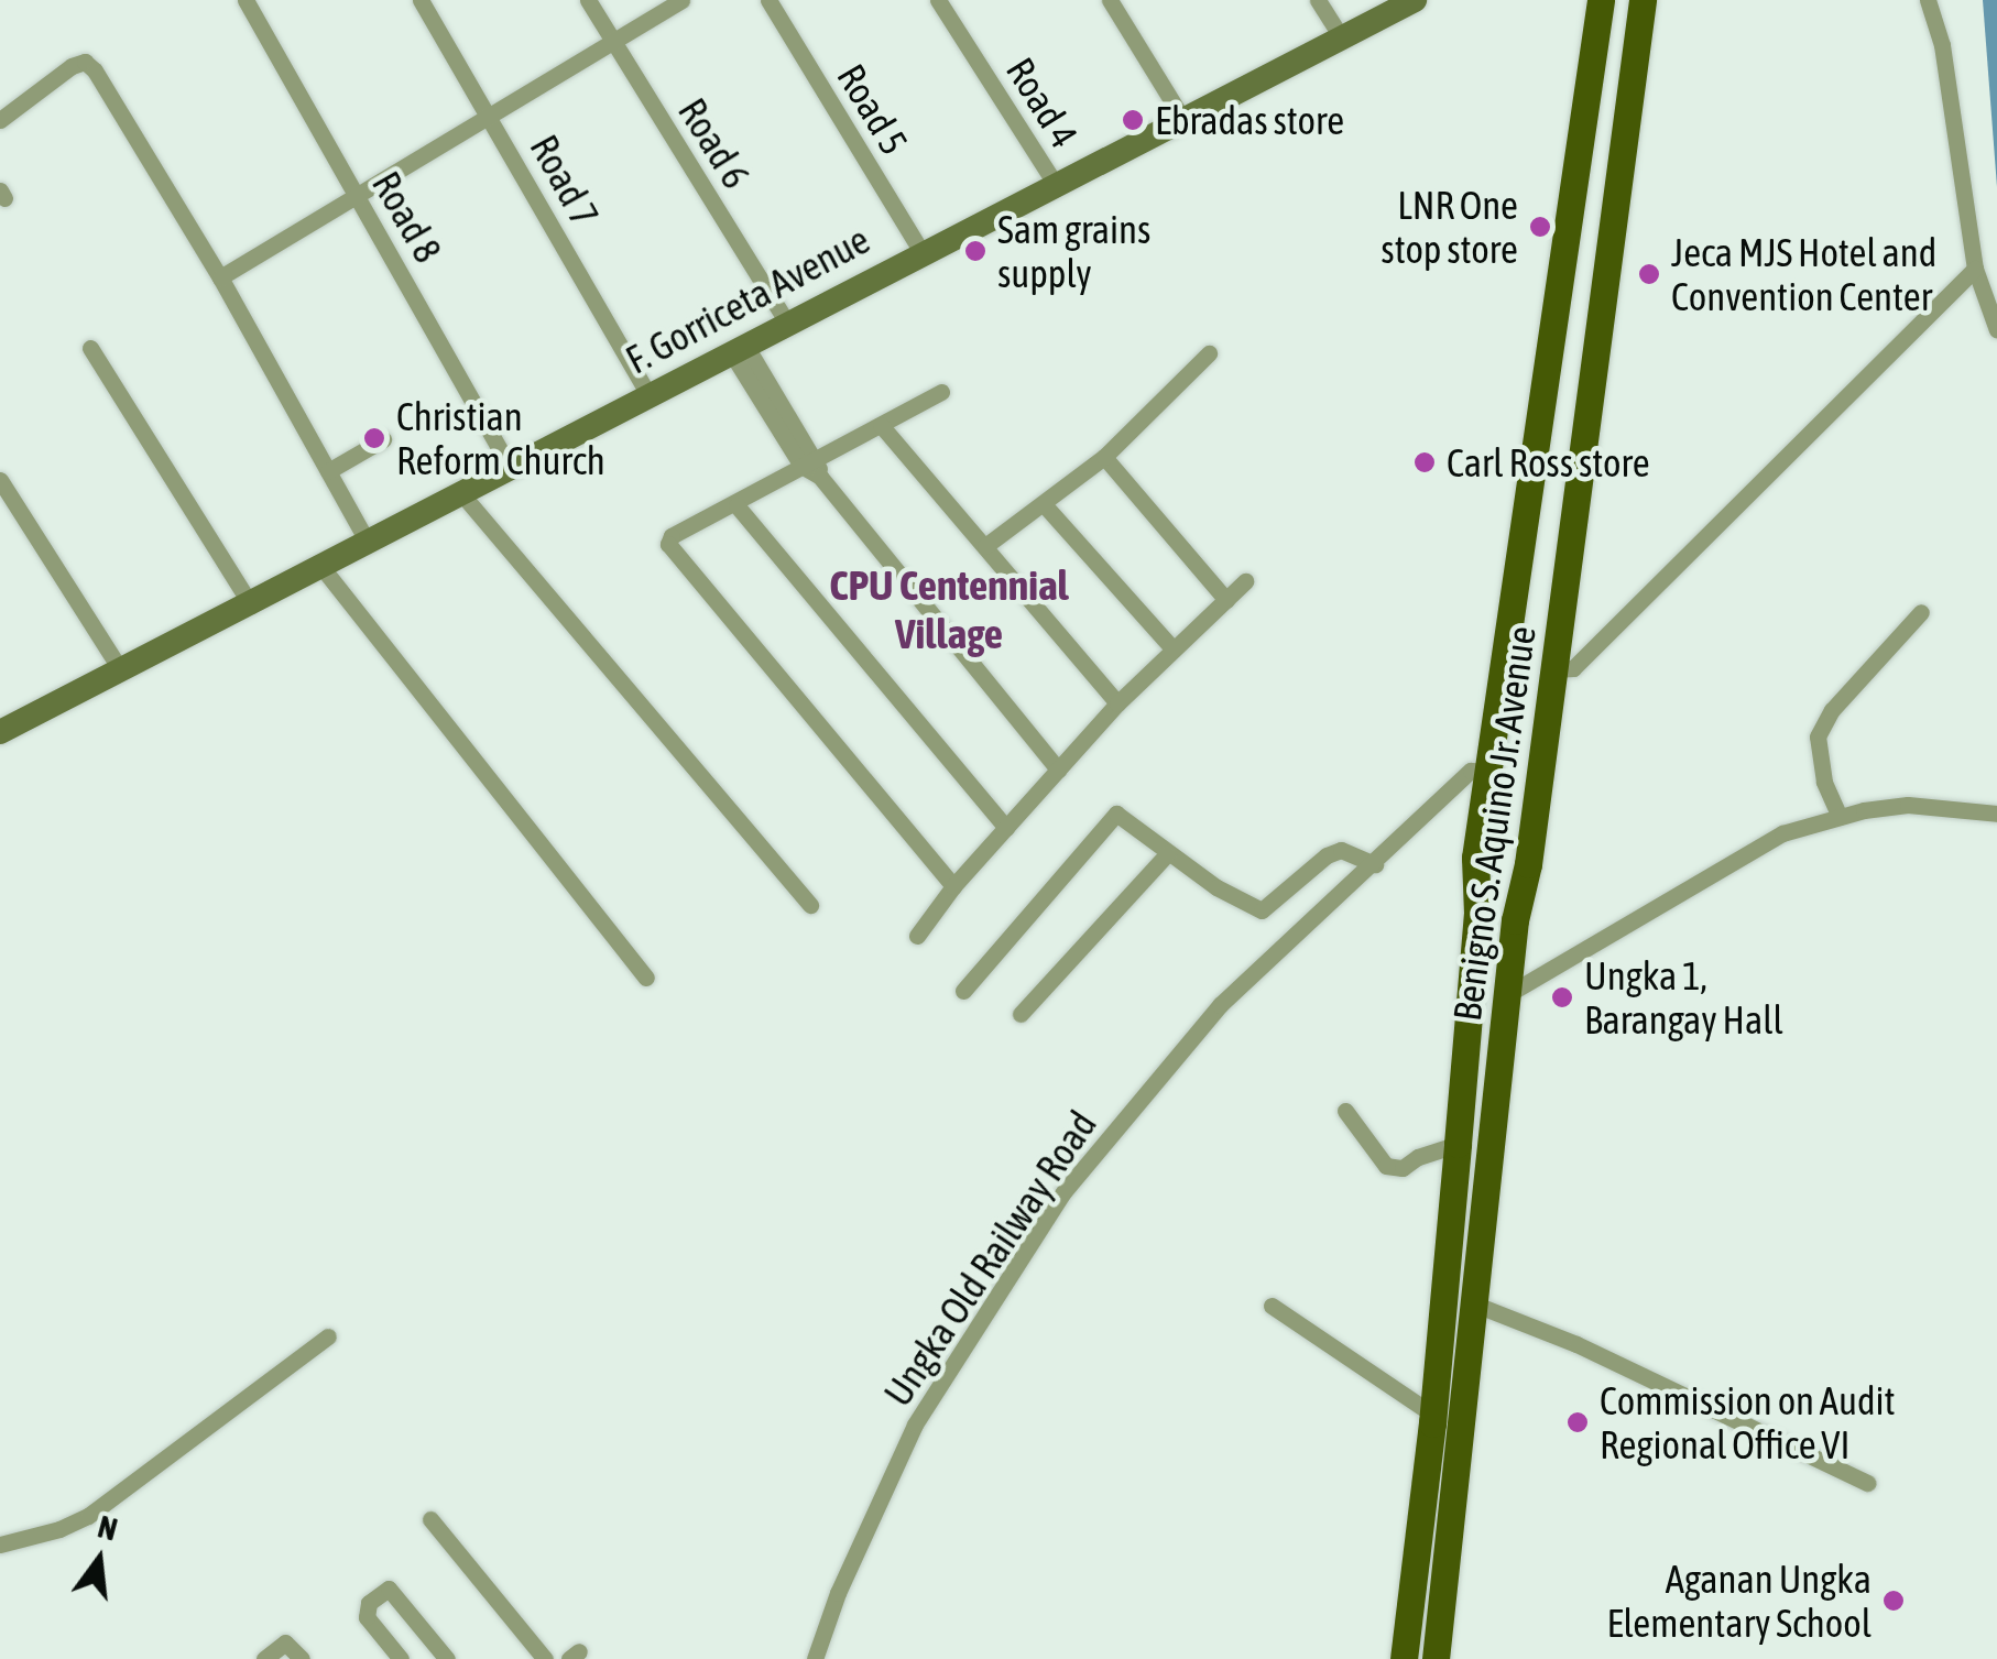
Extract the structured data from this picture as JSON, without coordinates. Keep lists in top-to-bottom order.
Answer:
{
  "streets": {
    "main road": ["F. Gorriceta Avenue", "Benigno S. Aquino Jr. Avenue"],
    "street": [
      "Road 4",
      "Road 5",
      "Road 6",
      "Road 7",
      "Road 8",
      "Ungka Old Railway Road"
    ]
  },
  "crossings": [
    ["Road 4", "F. Gorriceta Avenue"],
    ["Road 5", "F. Gorriceta Avenue"],
    ["Road 6", "F. Gorriceta Avenue"],
    ["Road 7", "F. Gorriceta Avenue"],
    ["Road 8", "F. Gorriceta Avenue"],
    ["Benigno S. Aquino Jr. Avenue", "Ungka Old Railway Road"]
  ],
  "districts": ["CPU Centennial Village"],
  "places": [
    "Ebradas store",
    "LNR One stop store",
    "Sam grains supply",
    "Jeca MJS Hotel and Convention Center",
    "Christian Reform Church",
    "Carl Ross store",
    "Ungka 1, Barangay Hall",
    "Commission on Audit Regional Office VI",
    "Aganan Ungka Elementary School"
  ],
  "north": "top"
}
